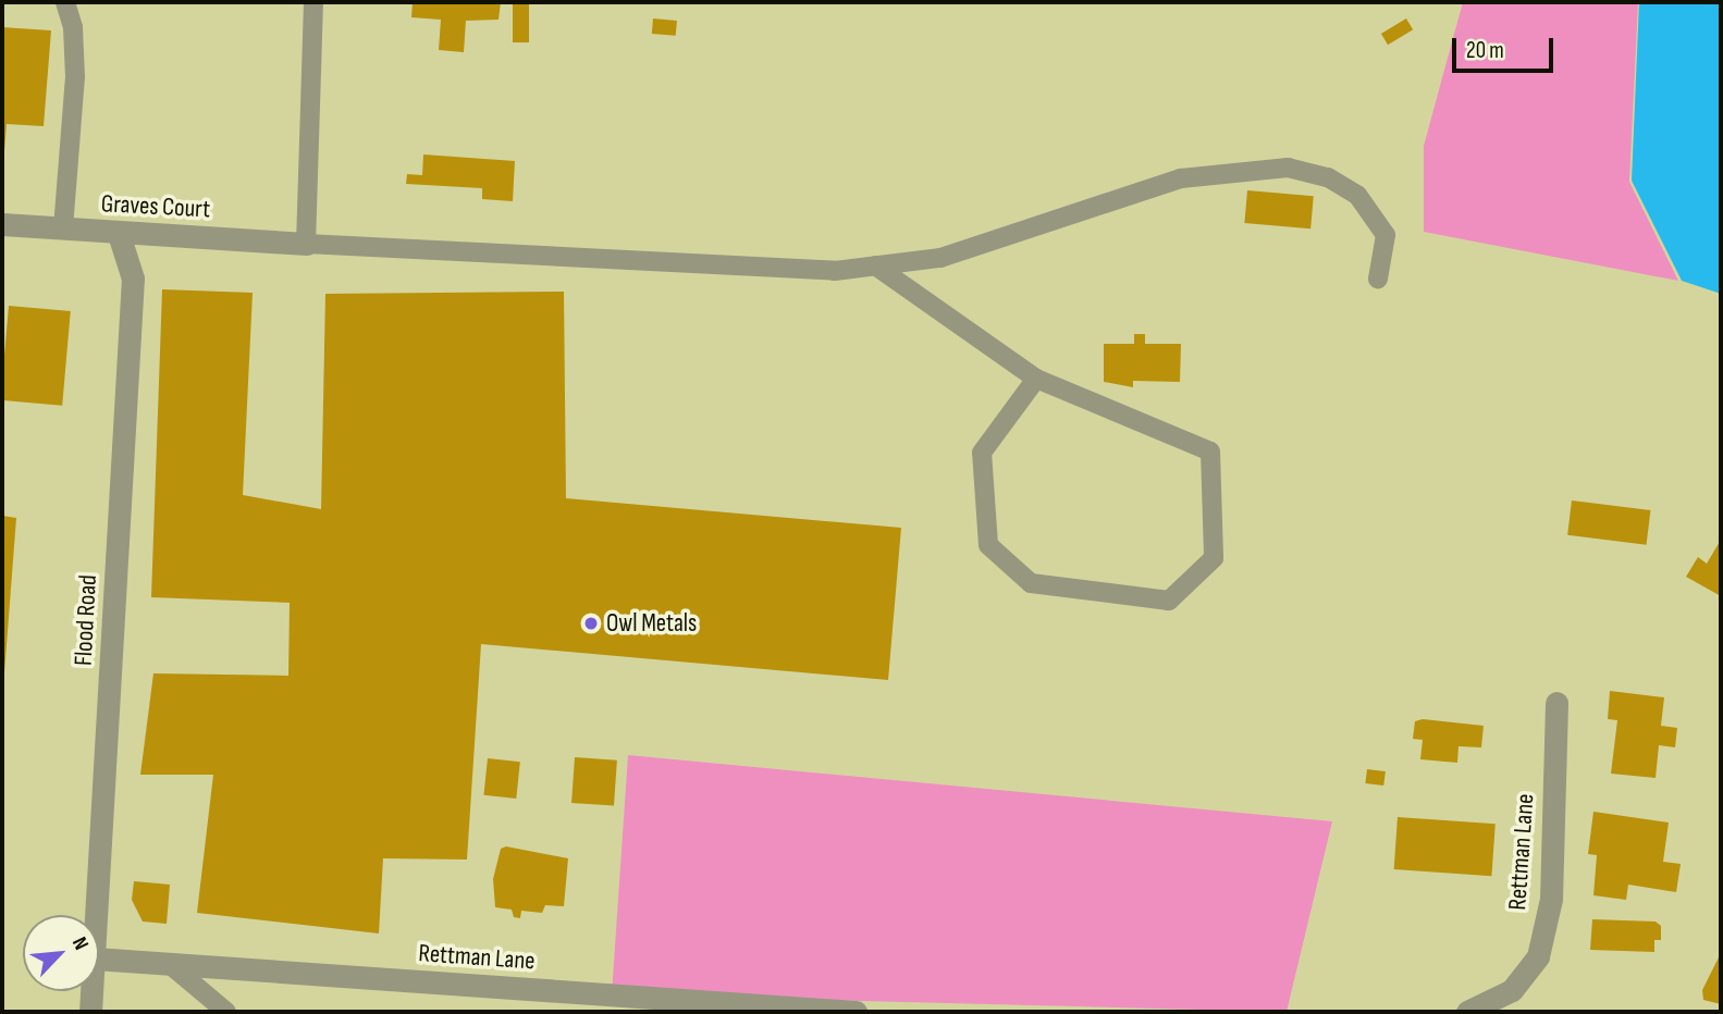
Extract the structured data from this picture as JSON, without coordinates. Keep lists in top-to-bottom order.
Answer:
{
  "streets": {
    "street": ["Graves Court", "Flood Road", "Rettman Lane"]
  },
  "crossings": [
    ["Graves Court", "Flood Road"]
  ],
  "places": ["Owl Metals"],
  "scale_bar": "20 m",
  "north": "top right"
}
